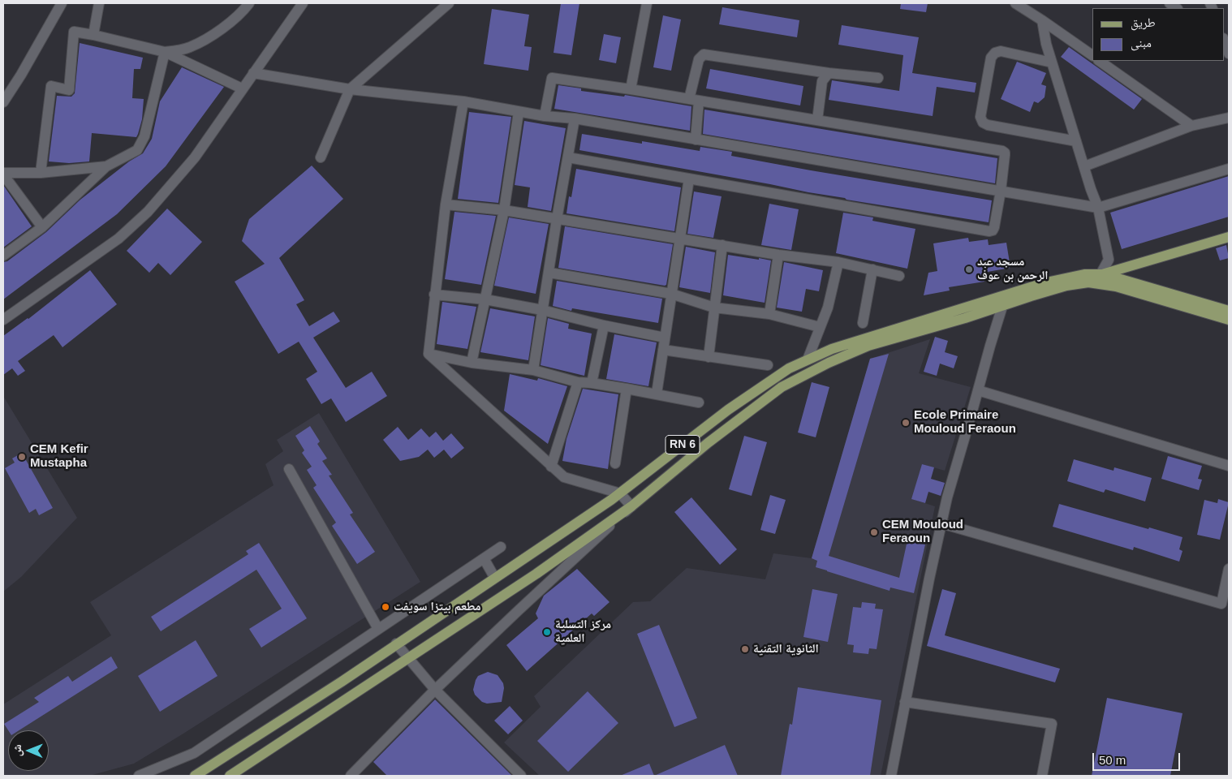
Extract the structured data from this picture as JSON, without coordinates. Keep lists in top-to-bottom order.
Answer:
{
  "streets": {
    "main road": ["RN 6"]
  },
  "places": [
    "مسجد عبد الرحمن بن عوف",
    "Ecole Primaire Mouloud Feraoun",
    "CEM Kefir Mustapha",
    "CEM Mouloud Feraoun",
    "مطعم بيتزا سويفت",
    "مركز التسلية العلمية",
    "الثانوية التقنية"
  ],
  "legend": ["طريق", "مبنى"],
  "scale_bar": "50 m",
  "north": "left"
}
